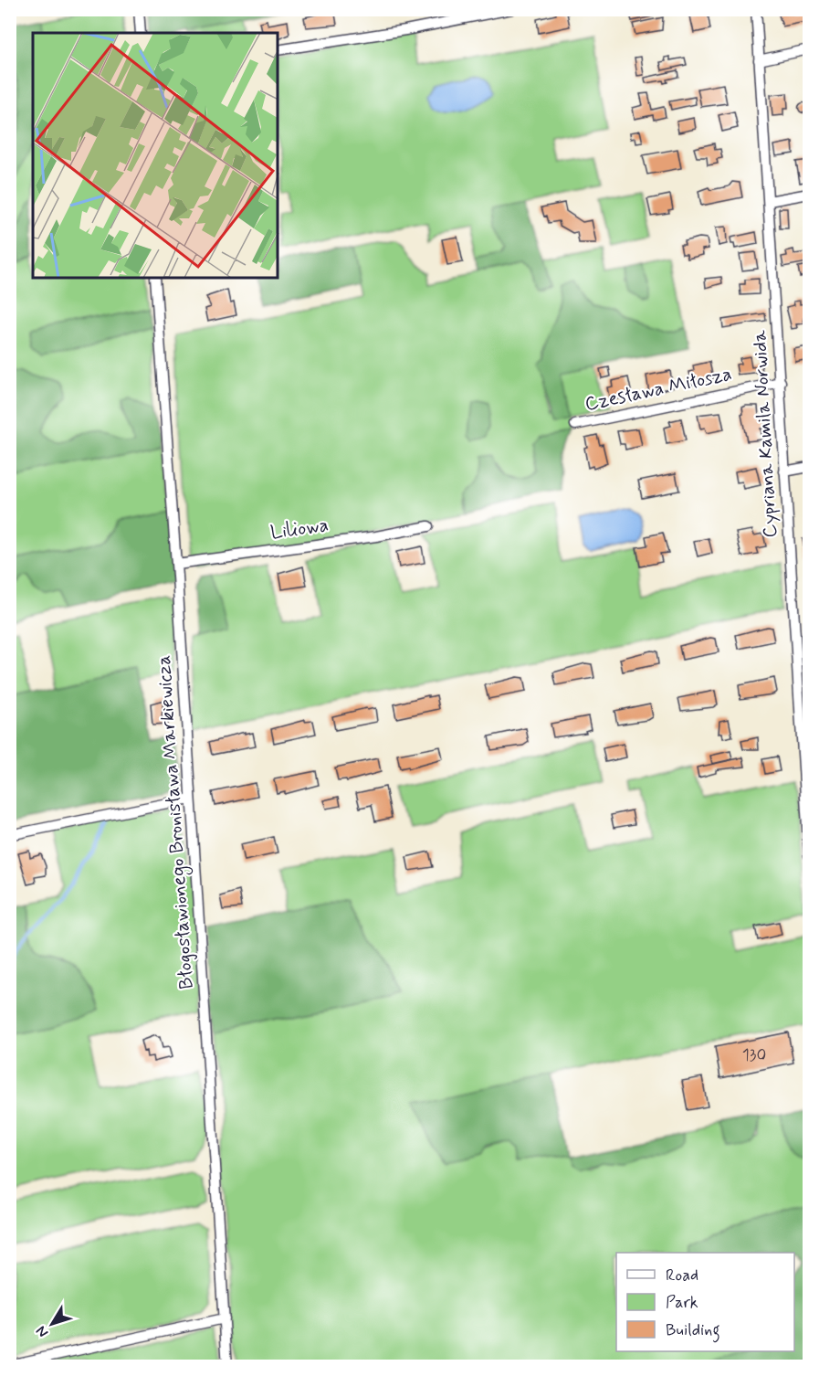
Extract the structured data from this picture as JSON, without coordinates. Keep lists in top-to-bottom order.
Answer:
{
  "streets": {
    "street": [
      "Czesława Miłosza",
      "Cypriana Kamila Norwida",
      "Liliowa",
      "Błogosławionego Bronisława Markiewicza"
    ]
  },
  "crossings": [
    ["Czesława Miłosza", "Cypriana Kamila Norwida"],
    ["Liliowa", "Błogosławionego Bronisława Markiewicza"]
  ],
  "house_numbers": ["130"],
  "legend": ["Road", "Park", "Building"],
  "north": "bottom left"
}
